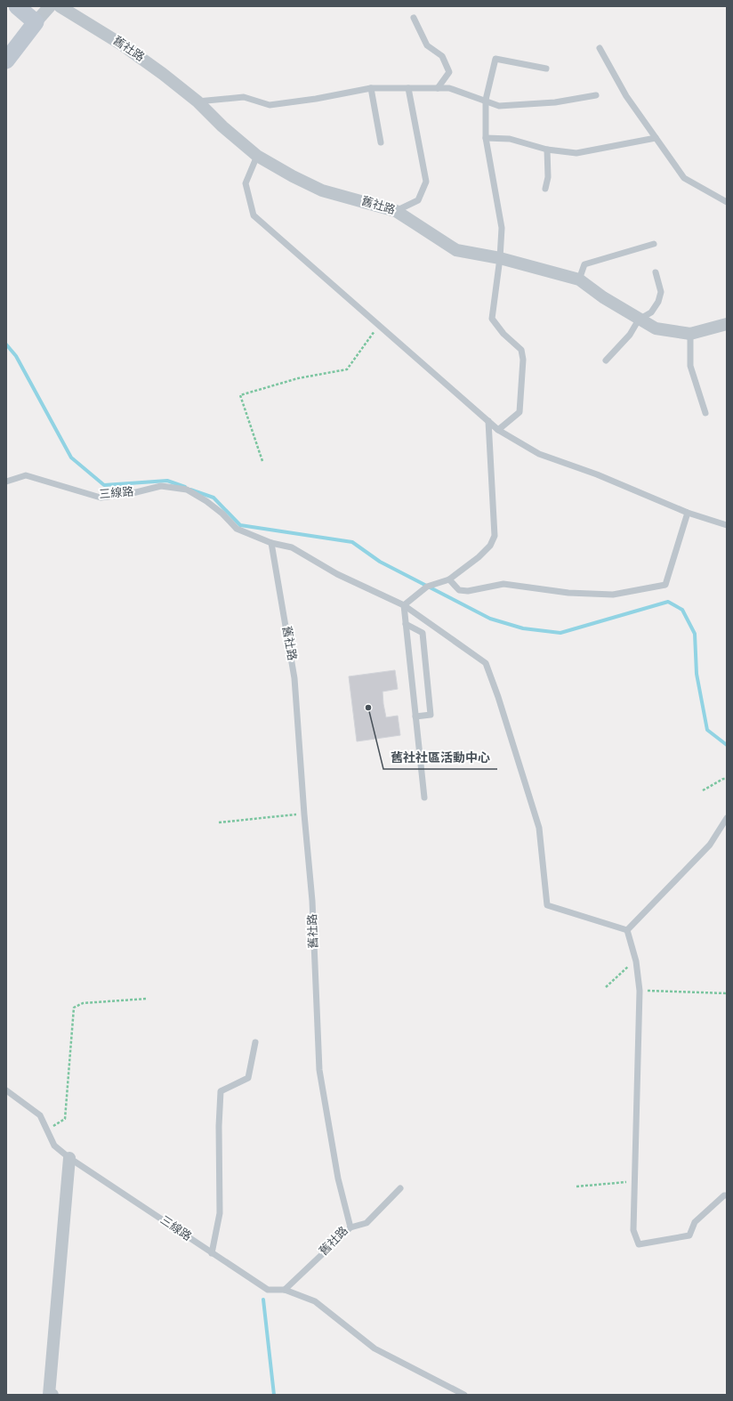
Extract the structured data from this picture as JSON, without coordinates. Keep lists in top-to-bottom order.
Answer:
{
  "streets": {
    "street": ["舊社路"],
    "lane": ["三線路"]
  },
  "crossings": [
    ["舊社路", "三線路"]
  ],
  "places": ["舊社社區活動中心"]
}
